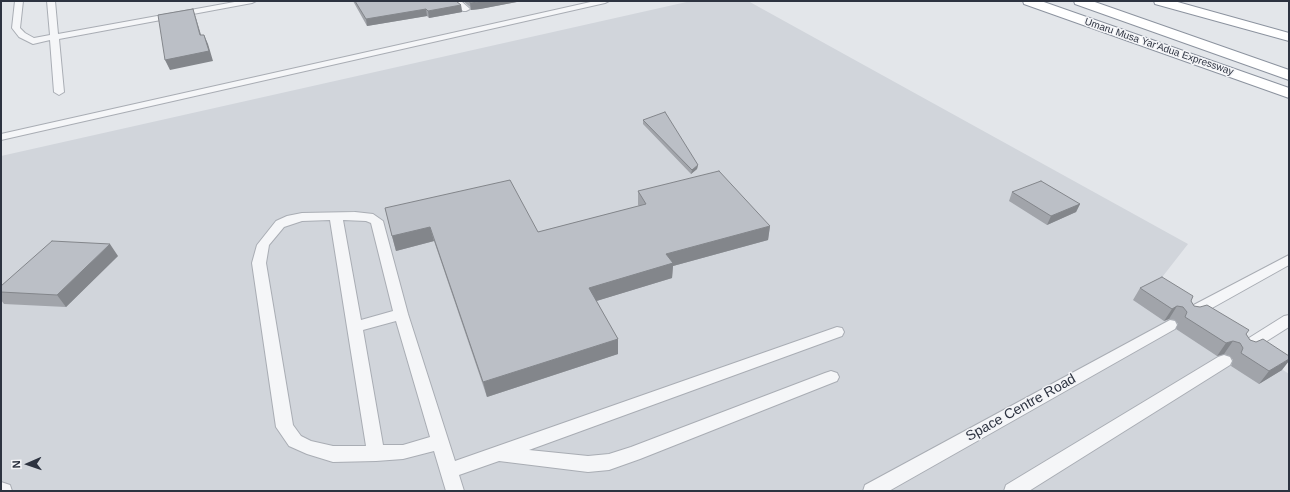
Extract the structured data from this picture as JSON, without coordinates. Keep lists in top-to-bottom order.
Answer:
{
  "streets": {
    "highway": ["Umaru Musa Yar'Adua Expressway"],
    "lane": ["Space Centre Road"]
  },
  "north": "left"
}
